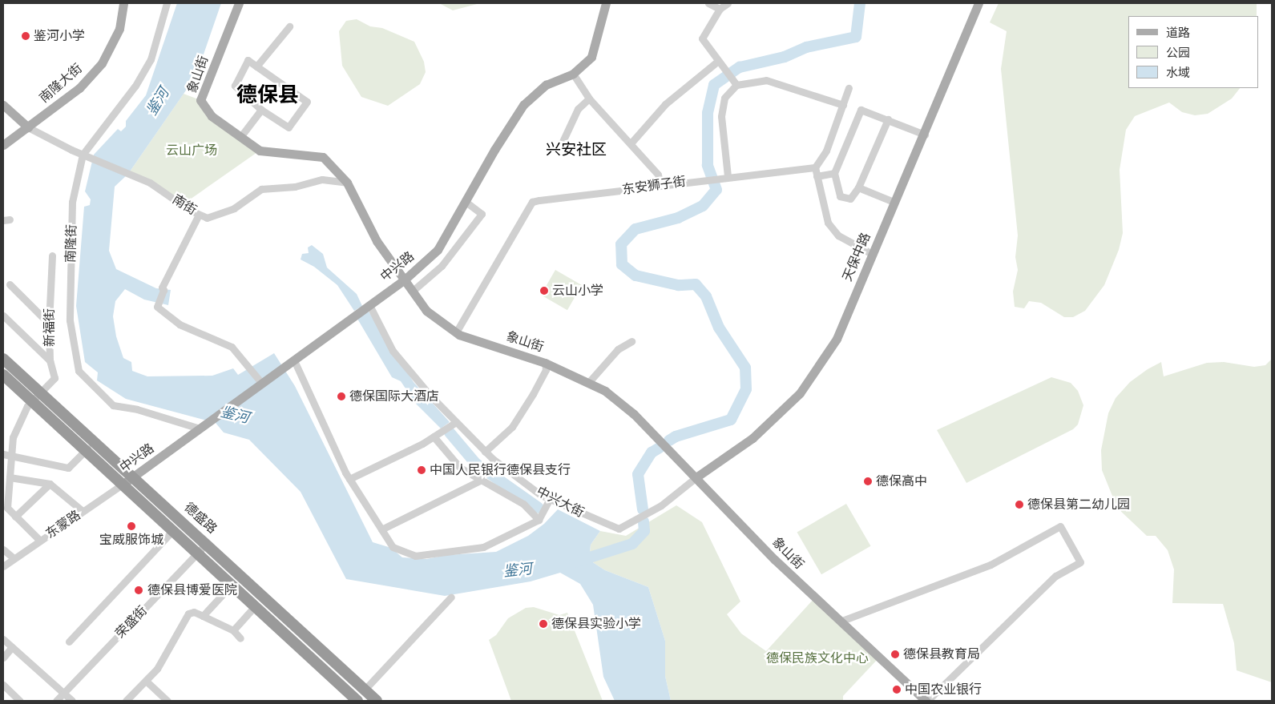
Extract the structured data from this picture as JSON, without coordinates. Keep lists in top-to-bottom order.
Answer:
{
  "streets": {
    "highway": ["德盛路"],
    "main road": [
      "象山街",
      "南隆大街",
      "天保中路",
      "中兴路"
    ],
    "street": [
      "东安狮子街",
      "南街",
      "南隆街",
      "新福街",
      "中兴大街",
      "东蒙路",
      "荣盛街"
    ]
  },
  "crossings": [
    ["象山街", "东安狮子街"],
    ["象山街", "南街"],
    ["象山街", "天保中路"],
    ["象山街", "中兴路"],
    ["象山街", "中兴大街"],
    ["南隆大街", "南街"],
    ["南街", "南隆街"],
    ["南隆街", "中兴路"],
    ["天保中路", "中兴大街"],
    ["中兴路", "中兴大街"],
    ["中兴路", "德盛路"],
    ["中兴路", "东蒙路"],
    ["新福街", "德盛路"],
    ["德盛路", "荣盛街"]
  ],
  "districts": ["德保县", "兴安社区"],
  "water": ["鉴河"],
  "parks": ["云山广场", "德保民族文化中心"],
  "places": [
    "鉴河小学",
    "云山小学",
    "德保国际大酒店",
    "中国人民银行德保县支行",
    "德保高中",
    "德保县第二幼儿园",
    "宝威服饰城",
    "德保县博爱医院",
    "德保县实验小学",
    "德保县教育局",
    "中国农业银行"
  ],
  "legend": ["道路", "公园", "水域"]
}
